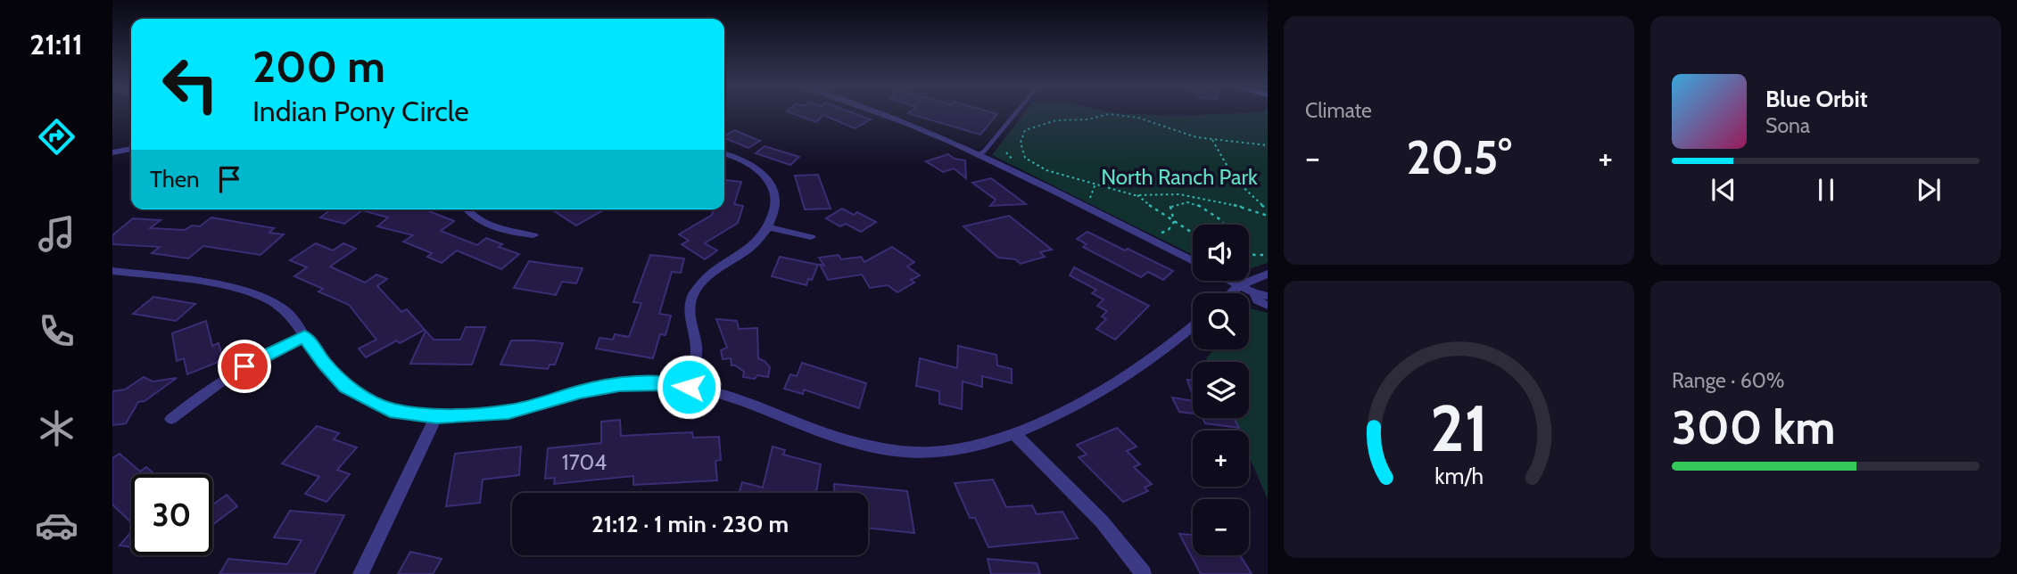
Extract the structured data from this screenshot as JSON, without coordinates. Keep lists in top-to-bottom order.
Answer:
{
  "parks": ["North Ranch Park"],
  "house_numbers": ["1704"],
  "page": {
    "tabs": "21:11",
    "tile": [
      "Climate",
      ["Range · 60%", "300 km"]
    ],
    "turn": ["200 m", "Indian Pony Circle"],
    "song": ["Blue Orbit", "Sona"],
    "heat": ["−", "20.5°", "+"],
    "then": "Then",
    "map_buttons": ["+", "−"],
    "limit": "30",
    "trip": "21:12 · 1 min · 230 m",
    "gauge": ["21", "km/h"]
  }
}
